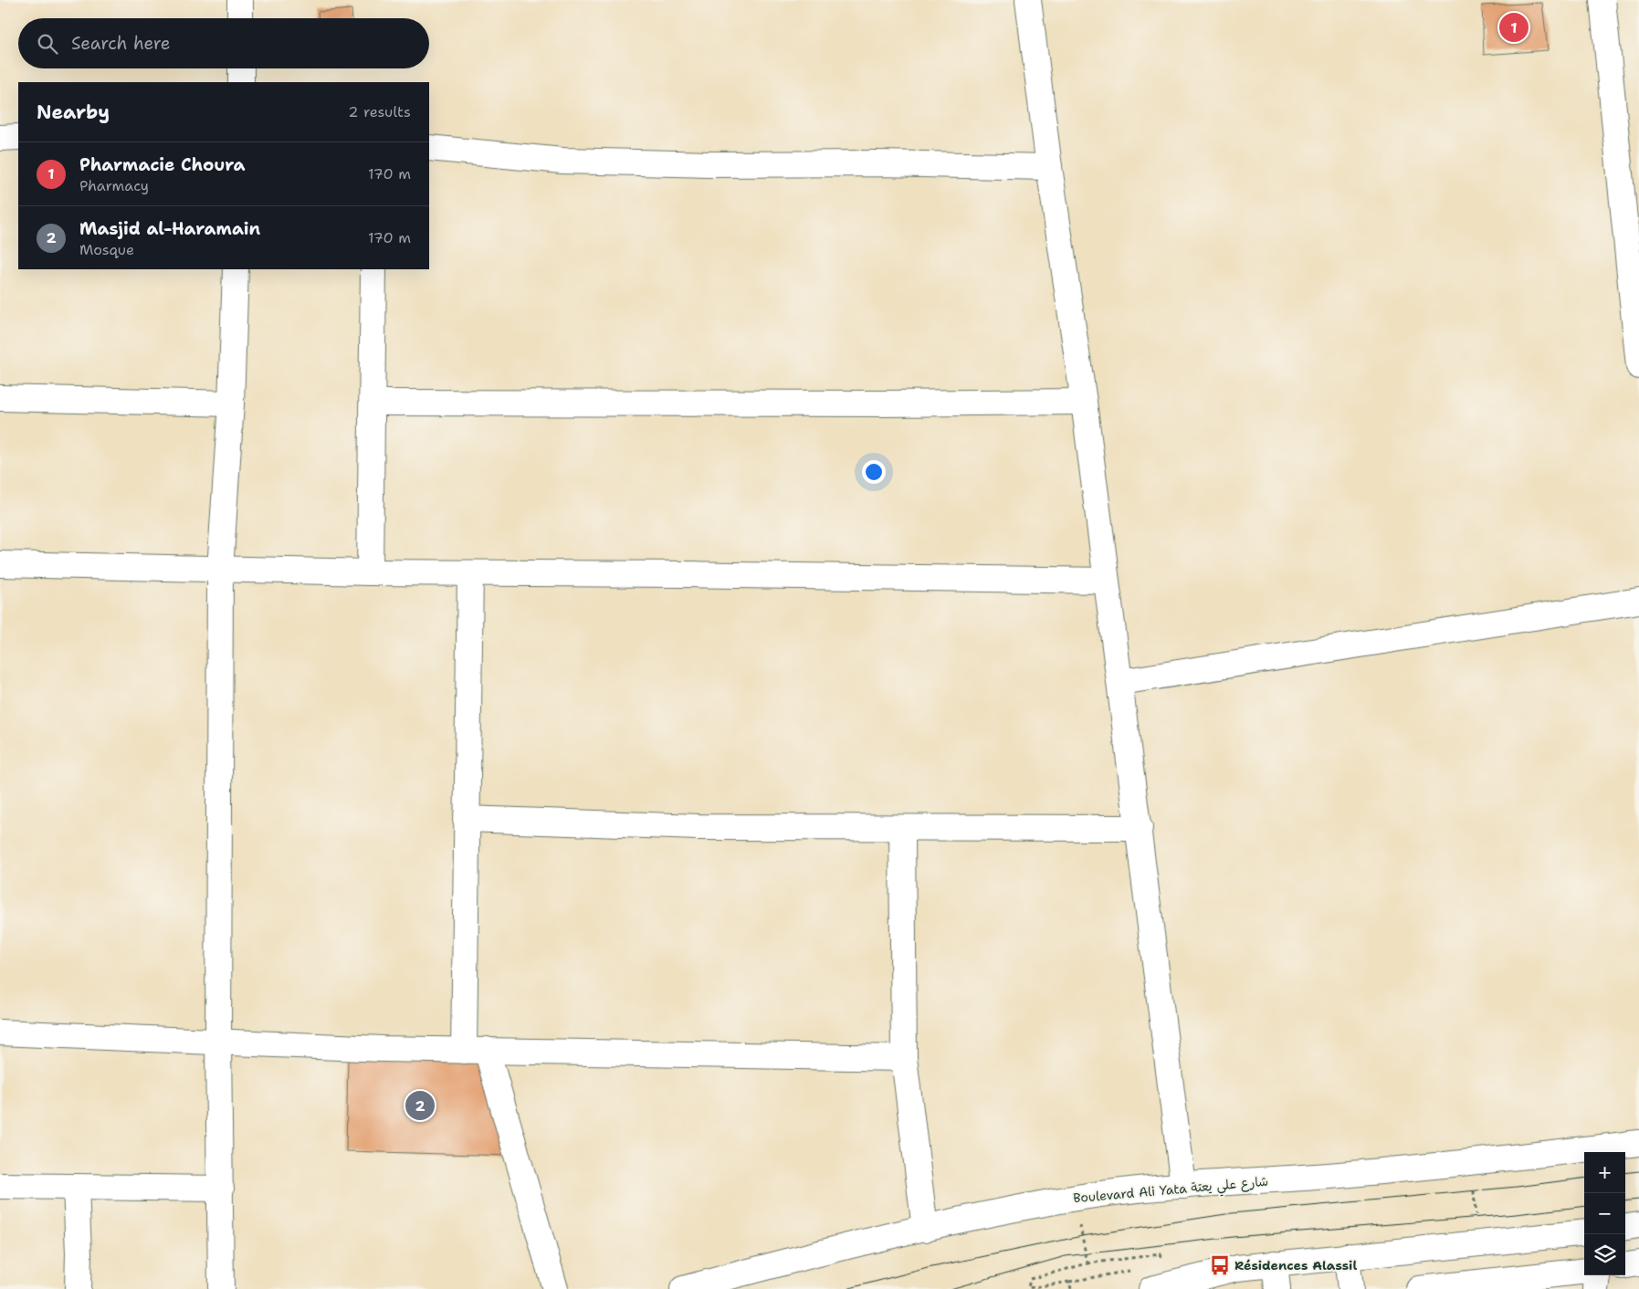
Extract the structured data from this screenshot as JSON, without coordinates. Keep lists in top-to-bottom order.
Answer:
{
  "streets": {
    "street": ["Boulevard Ali Yata شارع علي يعتة"]
  },
  "places": {
    "bus stop": ["Résidences Alassil"]
  },
  "page": {
    "pins": ["1", "2"],
    "search": "Search here",
    "heading": ["Nearby", "2 results"],
    "list": [
      {
        "mark": "1",
        "name": "Pharmacie Choura",
        "note": "Pharmacy",
        "value": "170 m"
      },
      {
        "mark": "2",
        "name": "Masjid al-Haramain",
        "note": "Mosque",
        "value": "170 m"
      }
    ],
    "map_buttons": ["+", "−"]
  }
}
